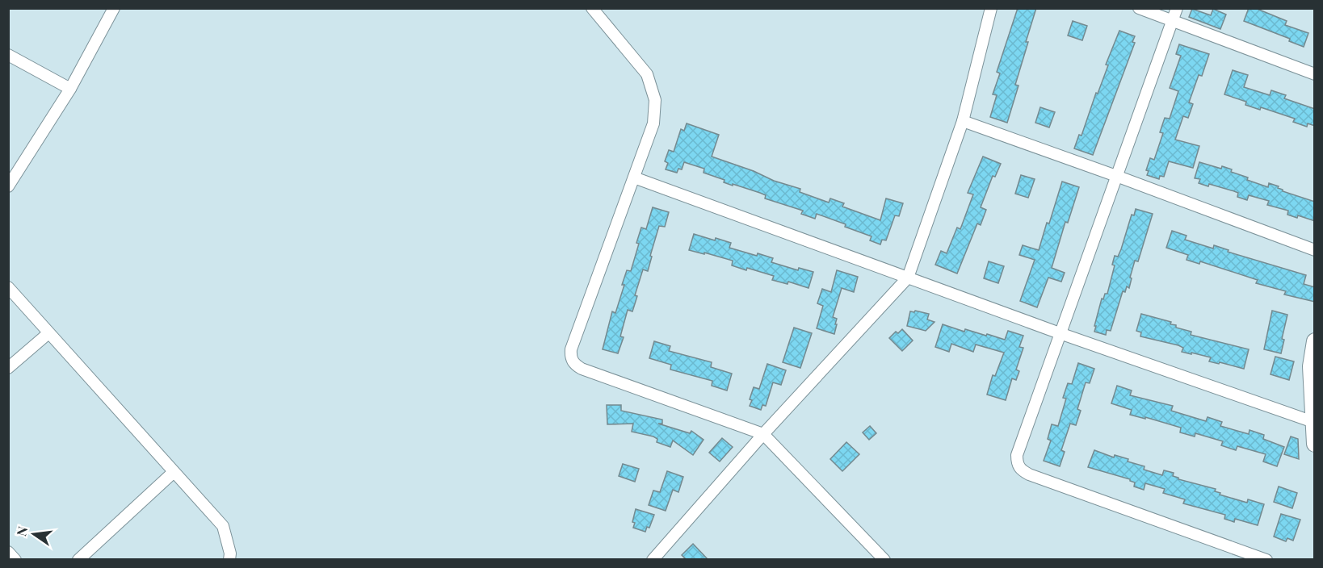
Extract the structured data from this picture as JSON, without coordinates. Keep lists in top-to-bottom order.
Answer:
{
  "north": "left"
}
